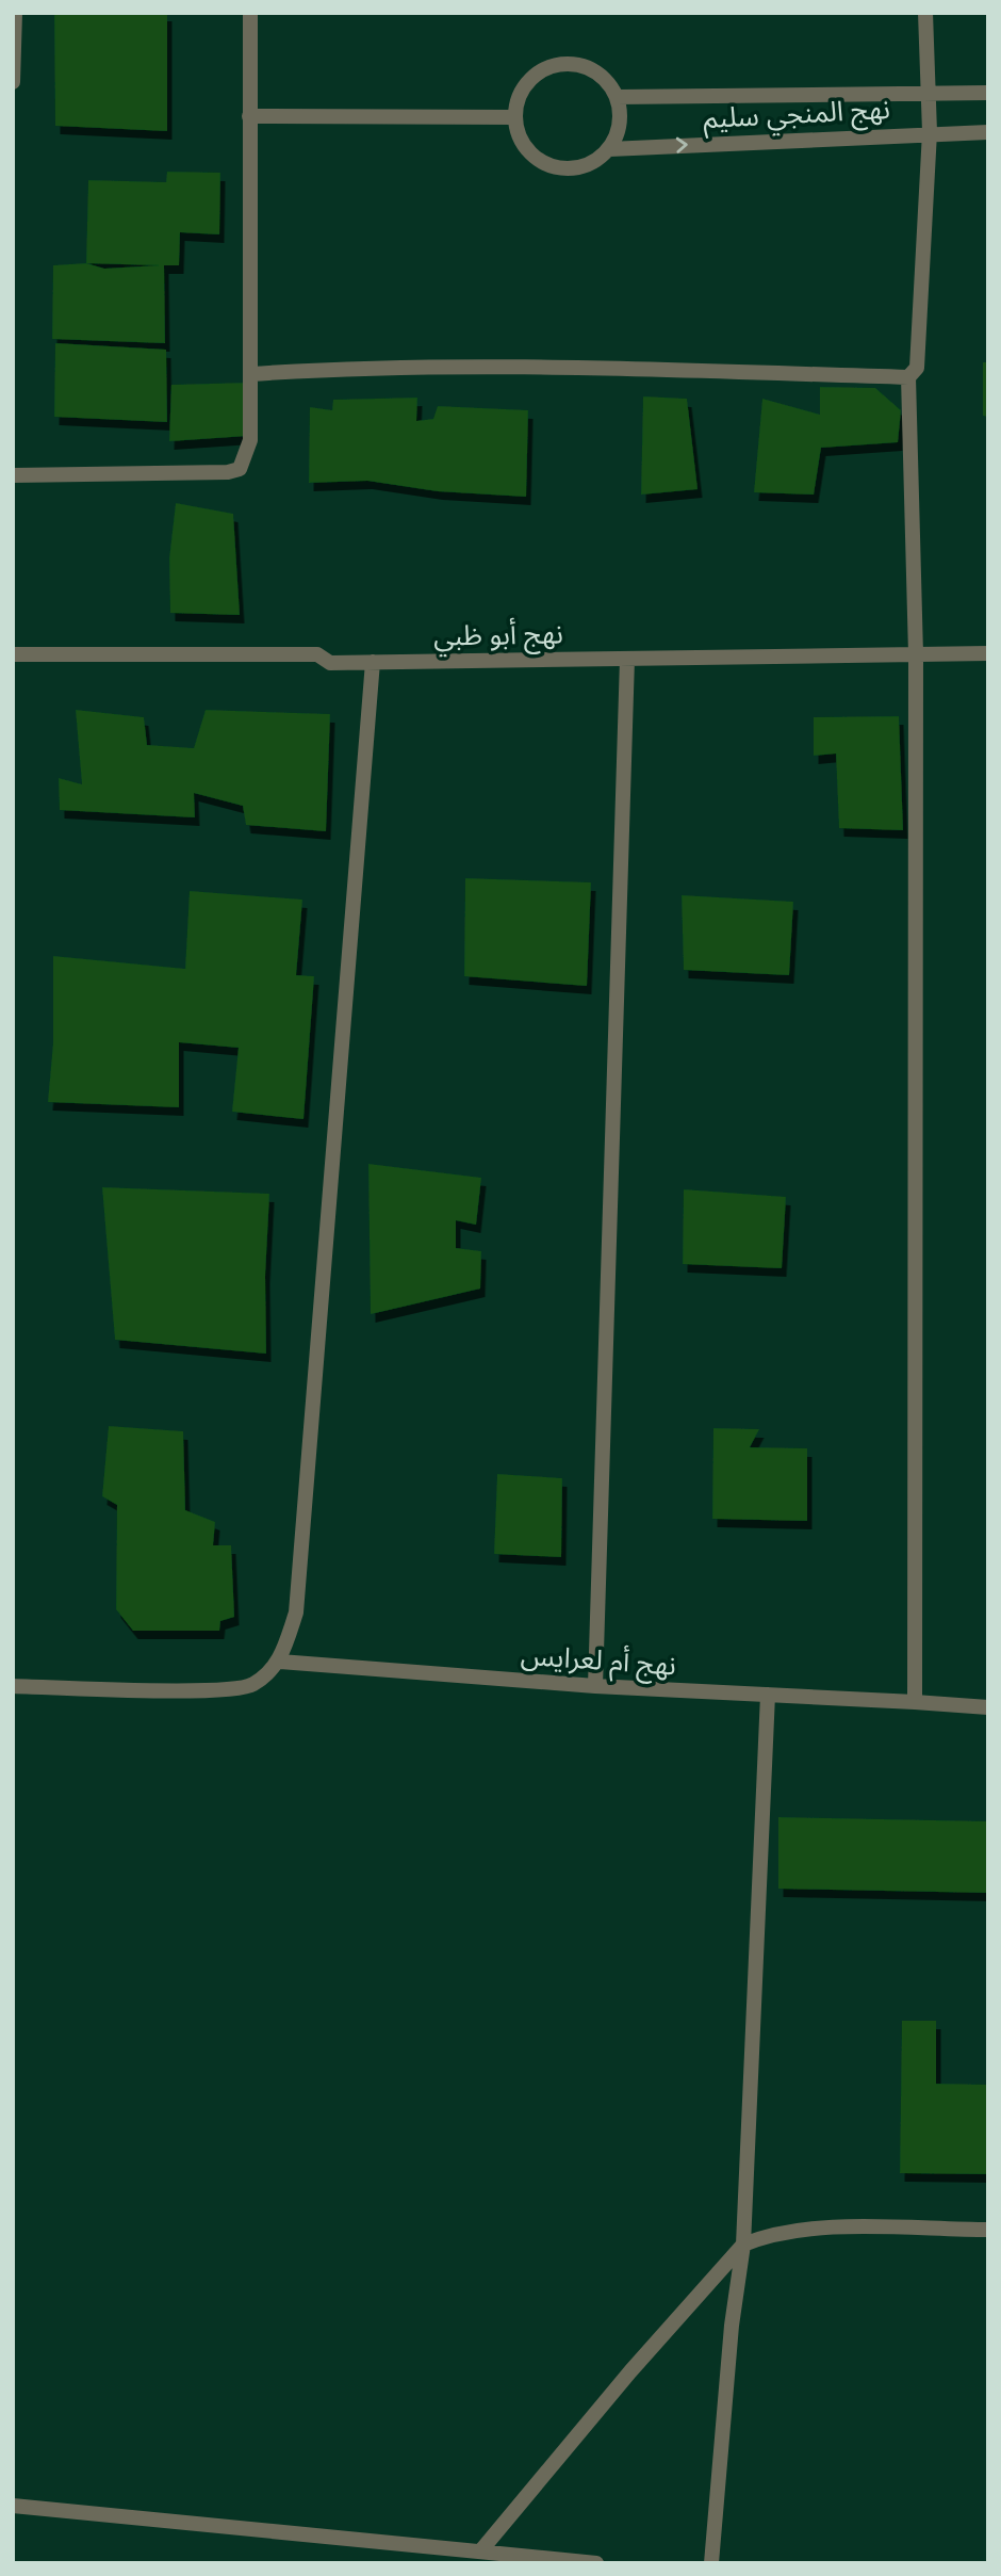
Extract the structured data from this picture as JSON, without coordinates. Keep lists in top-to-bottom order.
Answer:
{
  "streets": {
    "street": ["نهج المنجي سليم", "نهج أبو ظبي", "نهج أم لعرايس"]
  }
}
